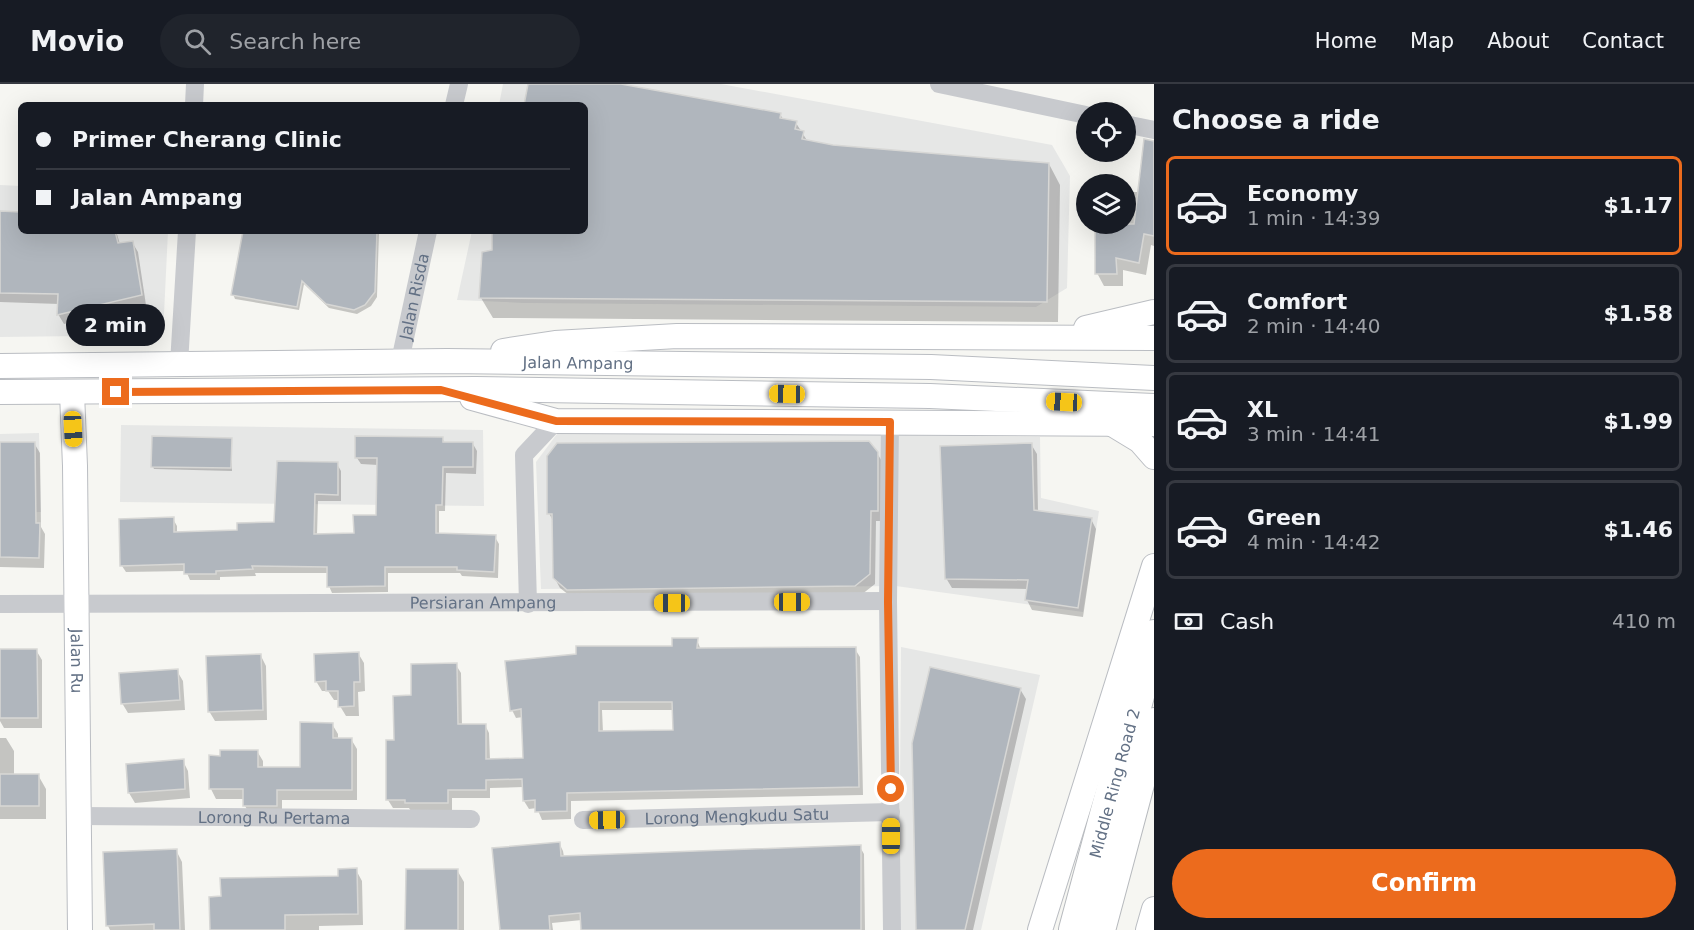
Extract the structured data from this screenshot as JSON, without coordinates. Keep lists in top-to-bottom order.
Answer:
{
  "streets": {
    "highway": ["Middle Ring Road 2"],
    "main road": ["Jalan Ampang", "Jalan Ru"],
    "street": [
      "Jalan Risda",
      "Persiaran Ampang",
      "Lorong Mengkudu Satu",
      "Lorong Ru Pertama"
    ]
  },
  "crossings": [
    ["Jalan Risda", "Jalan Ampang"],
    ["Jalan Ampang", "Jalan Ru"],
    ["Persiaran Ampang", "Jalan Ru"],
    ["Jalan Ru", "Lorong Ru Pertama"]
  ],
  "page": {
    "header": "Movio",
    "search": "Search here",
    "nav": [
      "Home",
      "Map",
      "About",
      "Contact"
    ],
    "heading": "Choose a ride",
    "banner": ["Primer Cherang Clinic", "Jalan Ampang"],
    "list": [
      {
        "name": "Economy",
        "note": "1 min · 14:39",
        "value": "$1.17"
      },
      {
        "name": "Comfort",
        "note": "2 min · 14:40",
        "value": "$1.58"
      },
      {
        "name": "XL",
        "note": "3 min · 14:41",
        "value": "$1.99"
      },
      {
        "name": "Green",
        "note": "4 min · 14:42",
        "value": "$1.46"
      }
    ],
    "bubble": "2 min",
    "pay": ["Cash", "410 m"],
    "buttons": "Confirm"
  }
}
